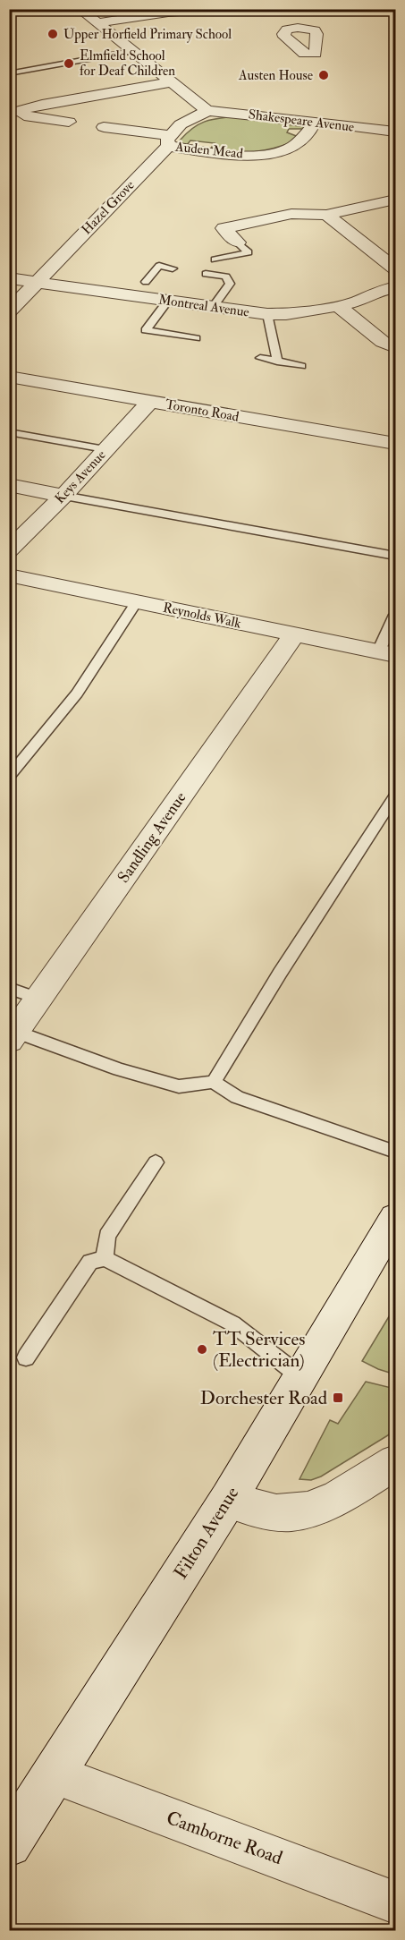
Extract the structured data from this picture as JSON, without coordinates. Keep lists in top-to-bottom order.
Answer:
{
  "streets": {
    "street": [
      "Shakespeare Avenue",
      "Auden Mead",
      "Hazel Grove",
      "Montreal Avenue",
      "Toronto Road",
      "Keys Avenue",
      "Reynolds Walk",
      "Sandling Avenue",
      "Filton Avenue",
      "Camborne Road"
    ]
  },
  "crossings": [
    ["Shakespeare Avenue", "Hazel Grove"],
    ["Auden Mead", "Hazel Grove"],
    ["Hazel Grove", "Montreal Avenue"],
    ["Toronto Road", "Keys Avenue"],
    ["Reynolds Walk", "Sandling Avenue"],
    ["Filton Avenue", "Camborne Road"]
  ],
  "places": {
    "other": [
      "Upper Horfield Primary School",
      "Elmfield School for Deaf Children",
      "Austen House",
      "TT Services (Electrician)"
    ],
    "transit": ["Dorchester Road"]
  }
}
